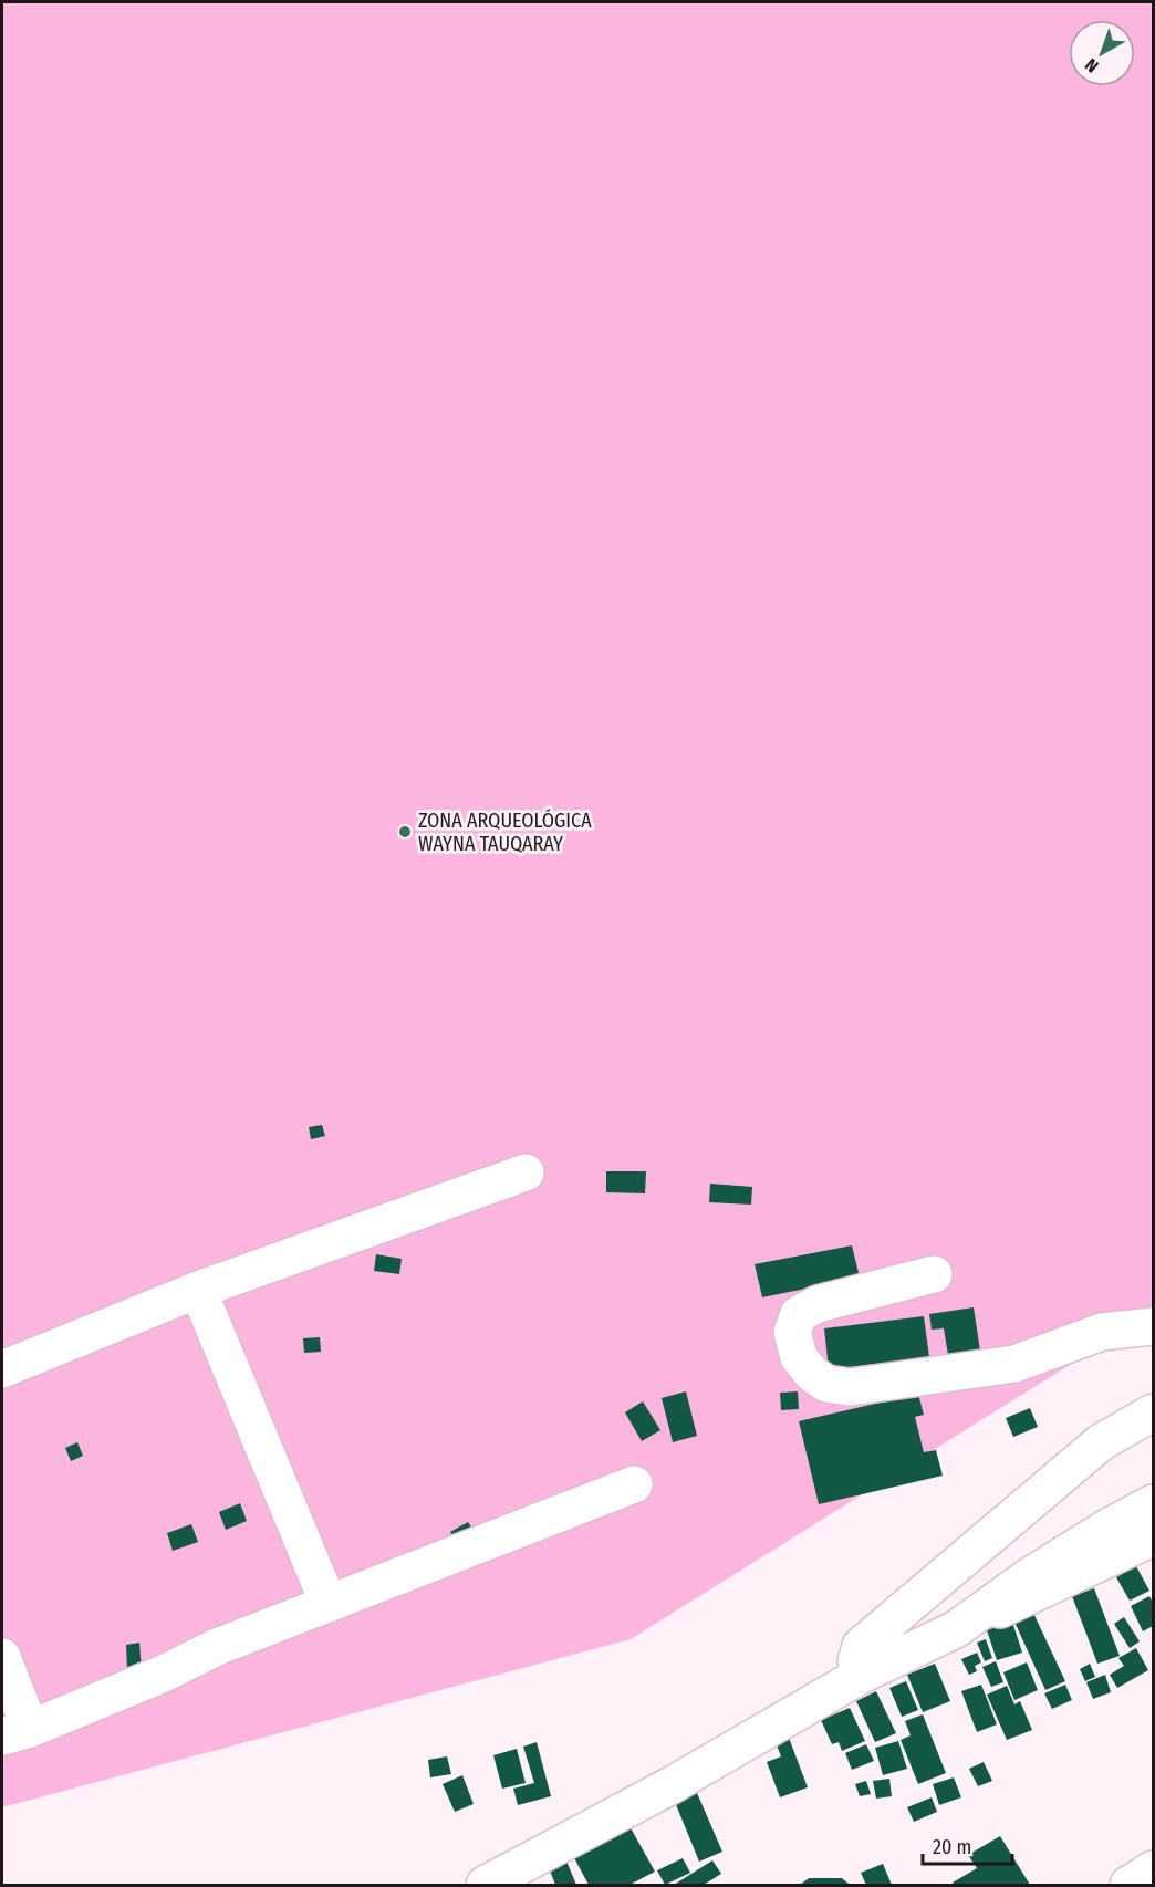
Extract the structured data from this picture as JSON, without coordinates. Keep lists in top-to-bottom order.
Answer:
{
  "places": ["ZONA ARQUEOLÓGICA WAYNA TAUQARAY"],
  "scale_bar": "20 m",
  "north": "bottom left"
}
